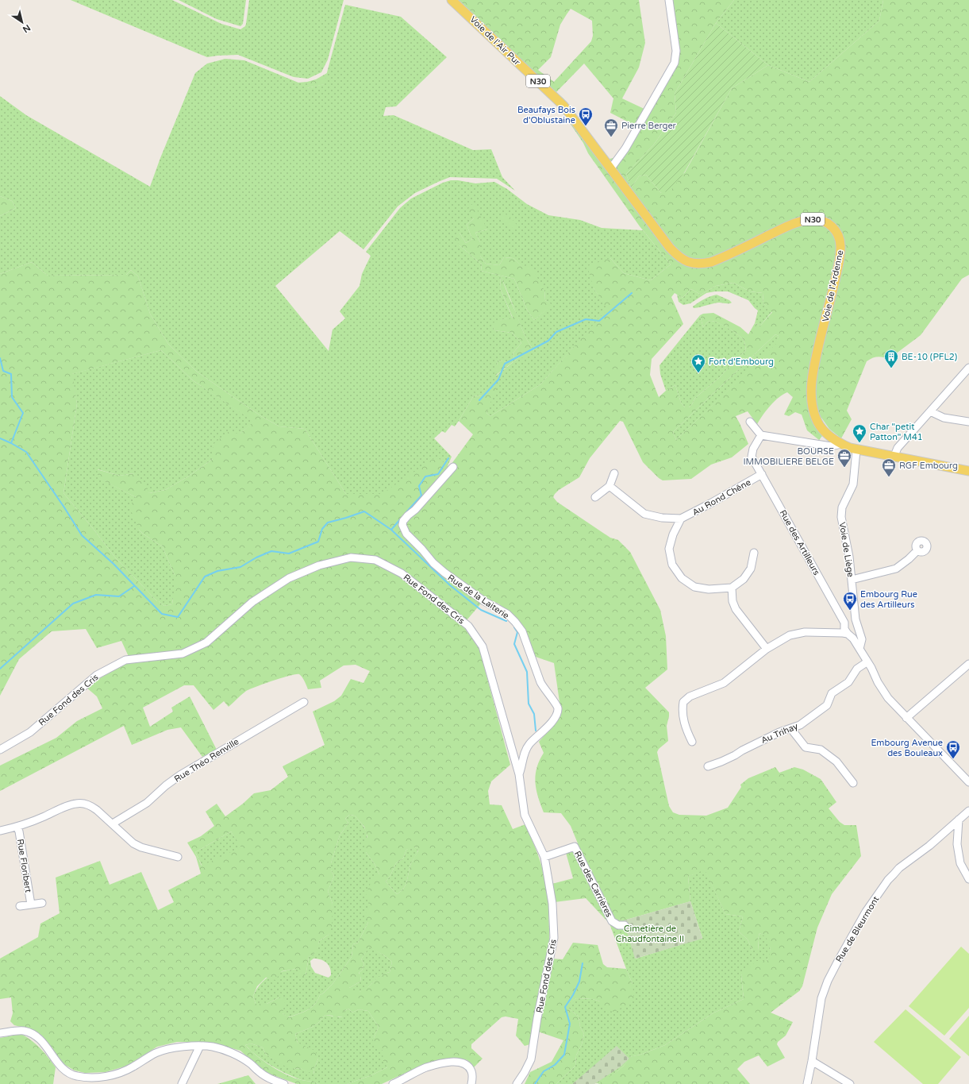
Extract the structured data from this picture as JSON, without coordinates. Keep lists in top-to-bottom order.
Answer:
{
  "streets": {
    "main road": ["Voie de l'Air Pur", "N30", "Voie de l'Ardenne"],
    "street": [
      "Au Rond Chêne",
      "Rue des Artilleurs",
      "Voie de Liège",
      "Rue de la Laiterie",
      "Rue Fond des Cris",
      "Au Trihay",
      "Rue Théo Renville",
      "Rue Floribert",
      "Rue des Carrières",
      "Rue de Bleurmont"
    ]
  },
  "crossings": [
    ["Voie de l'Air Pur", "Voie de l'Ardenne"],
    ["Voie de l'Ardenne", "Voie de Liège"],
    ["Au Rond Chêne", "Rue des Artilleurs"],
    ["Rue des Artilleurs", "Voie de Liège"],
    ["Voie de Liège", "Au Trihay"],
    ["Rue de la Laiterie", "Rue Fond des Cris"],
    ["Rue Fond des Cris", "Rue des Carrières"]
  ],
  "parks": ["Cimetière de Chaudfontaine II"],
  "places": {
    "bus stop": ["Beaufays Bois d'Oblustaine", "Embourg Rue des Artilleurs", "Embourg Avenue des Bouleaux"],
    "office": ["Pierre Berger", "BOURSE IMMOBILIERE BELGE", "RGF Embourg"],
    "building": ["BE-10 (PFL2)"],
    "place": ["Fort d'Embourg", "Char \"petit Patton\" M41"]
  },
  "north": "bottom right"
}
